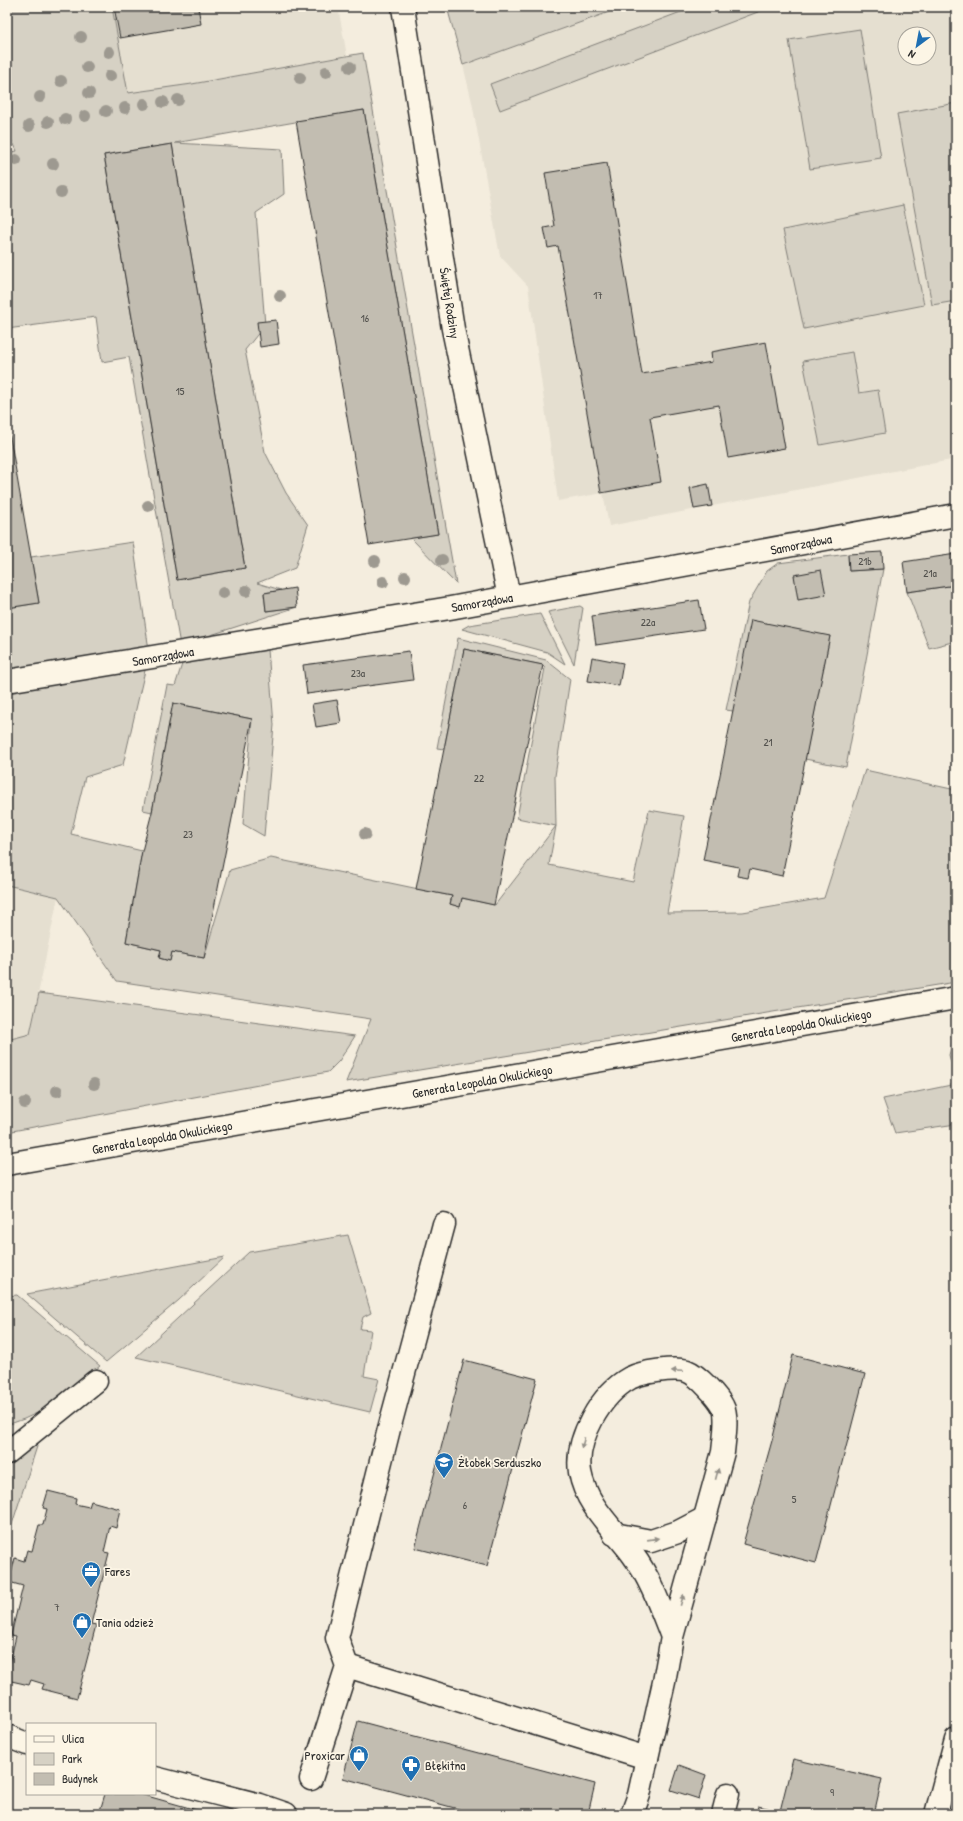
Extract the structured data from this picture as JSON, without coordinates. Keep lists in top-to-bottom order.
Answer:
{
  "streets": {
    "street": ["Świętej Rodziny", "Samorządowa", "Generała Leopolda Okulickiego"]
  },
  "crossings": [
    ["Świętej Rodziny", "Samorządowa"]
  ],
  "places": {
    "school or university": ["Żłobek Serduszko"],
    "office": ["Fares"],
    "shop": ["Tania odzież", "Proxicar"],
    "pharmacy": ["Błękitna"]
  },
  "house_numbers": [
    "17",
    "16",
    "15",
    "21b",
    "21a",
    "22a",
    "23a",
    "21",
    "22",
    "23",
    "5",
    "6",
    "7",
    "9"
  ],
  "legend": ["Ulica", "Park", "Budynek"],
  "north": "bottom left"
}
